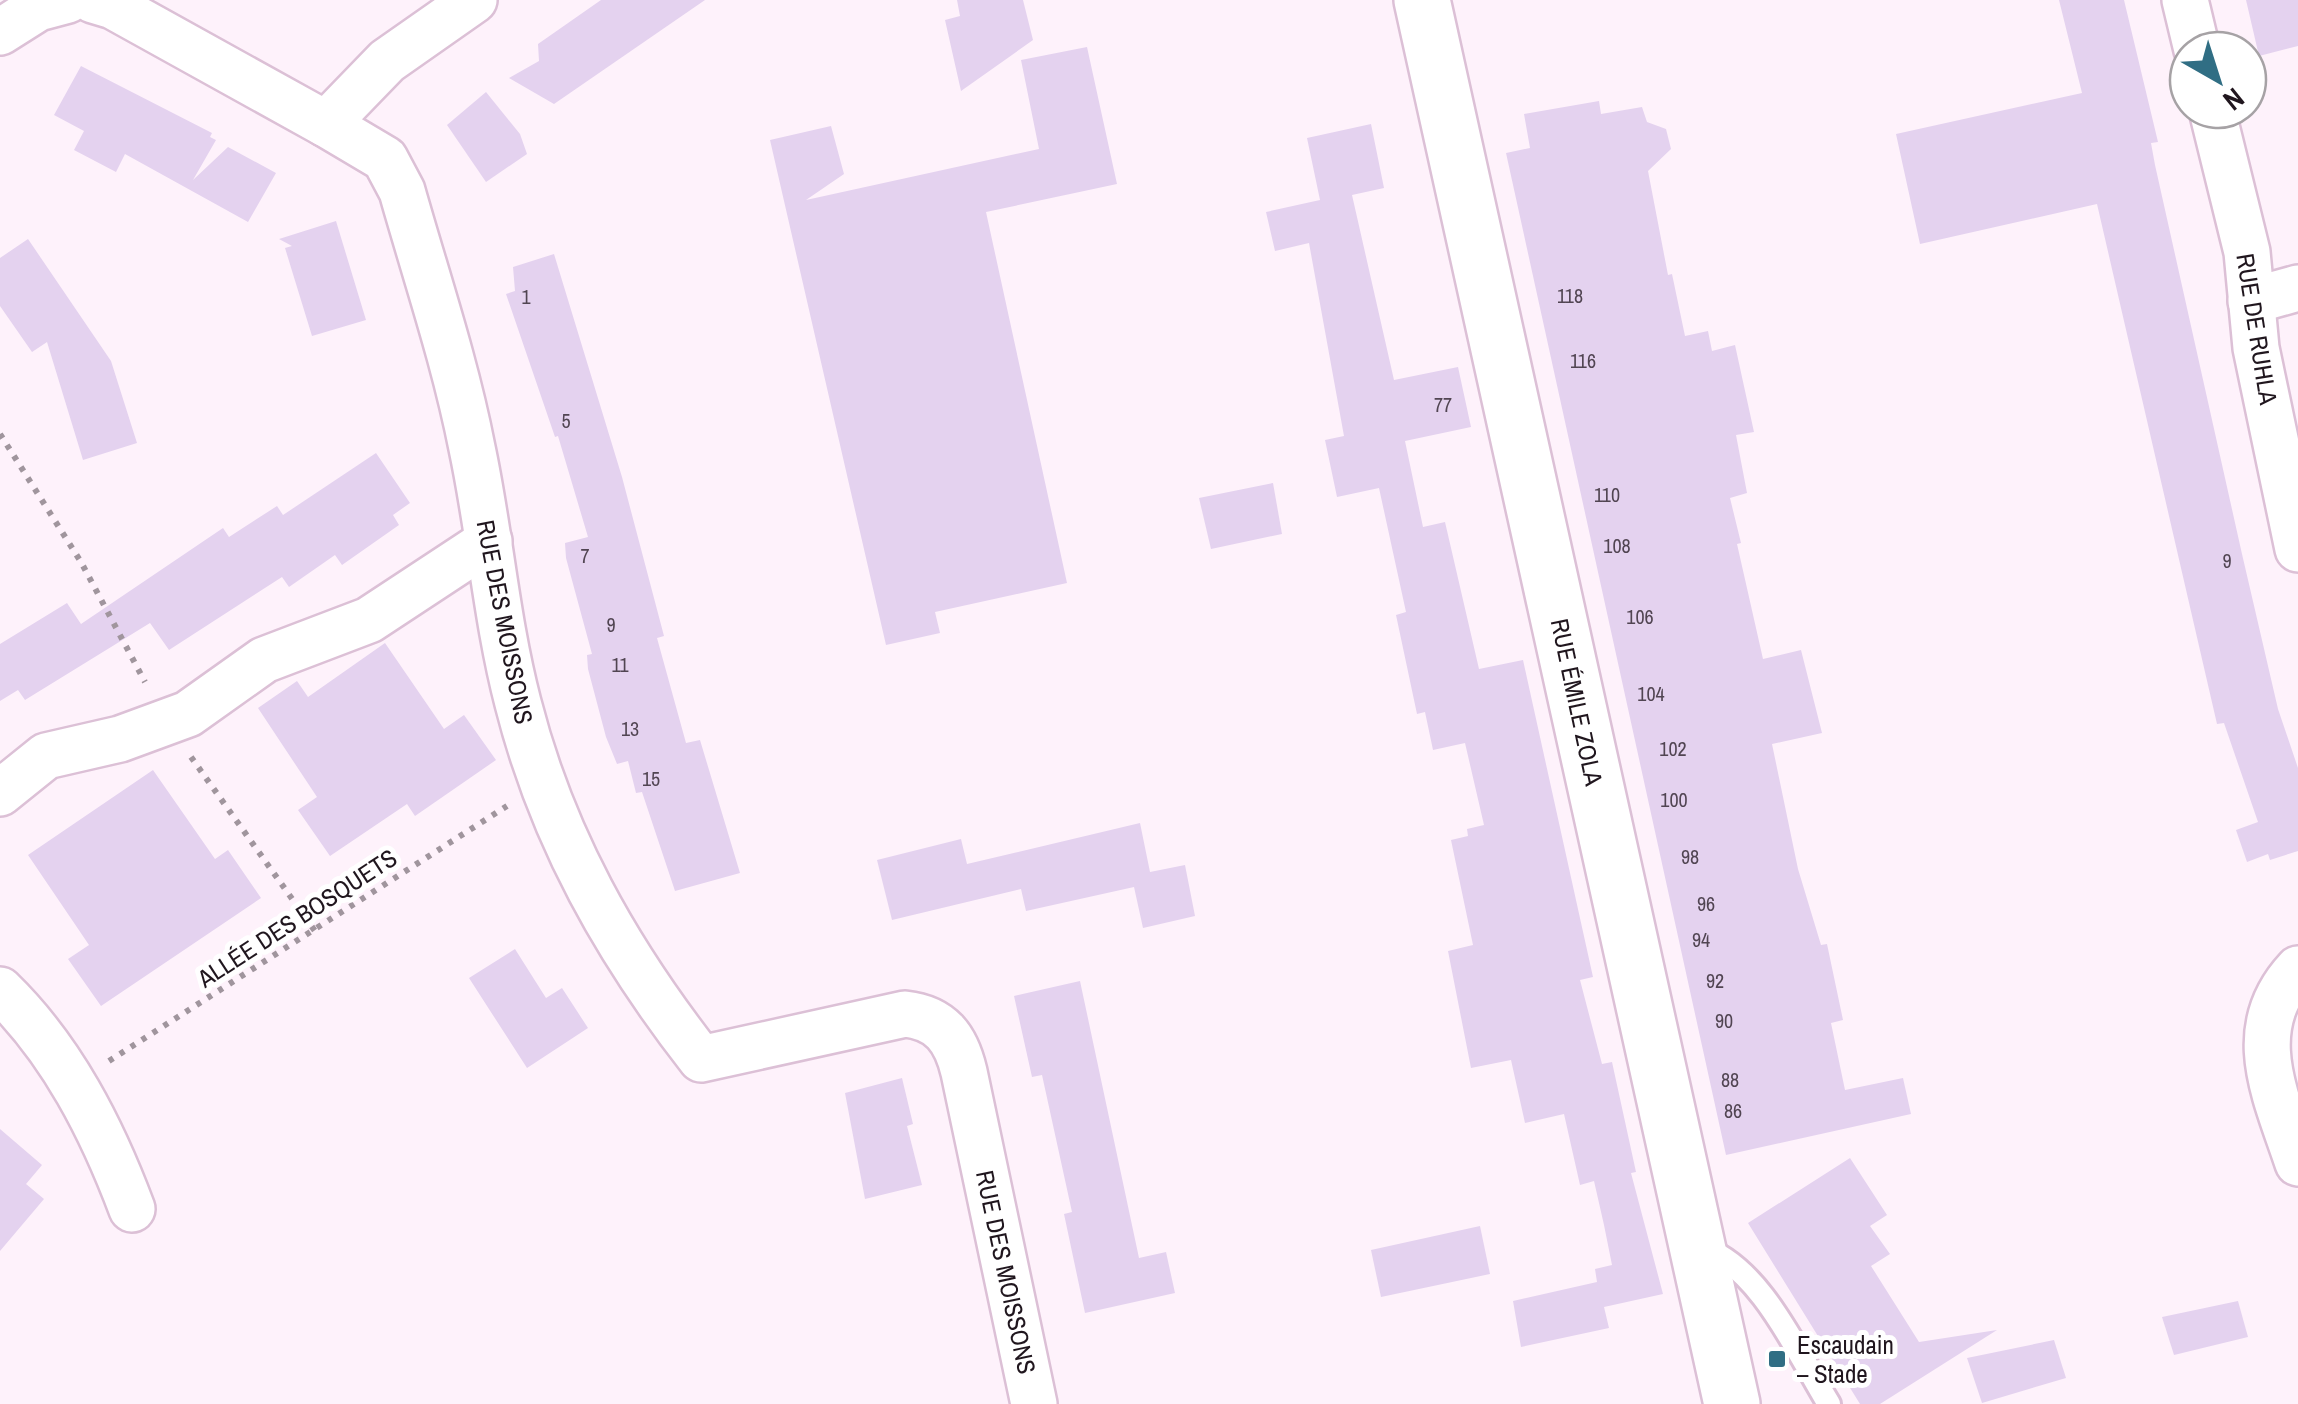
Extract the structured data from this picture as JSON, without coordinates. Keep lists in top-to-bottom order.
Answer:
{
  "streets": {
    "street": ["RUE DE RUHLA", "RUE DES MOISSONS", "RUE ÉMILE ZOLA"],
    "path": ["ALLÉE DES BOSQUETS"]
  },
  "crossings": [
    ["RUE DES MOISSONS", "ALLÉE DES BOSQUETS"]
  ],
  "places": {
    "transit": ["Escaudain – Stade"]
  },
  "house_numbers": [
    "118",
    "1",
    "116",
    "77",
    "5",
    "110",
    "108",
    "7",
    "9",
    "106",
    "9",
    "11",
    "104",
    "13",
    "102",
    "15",
    "100",
    "98",
    "96",
    "94",
    "92",
    "90",
    "88",
    "86"
  ],
  "north": "bottom right"
}
